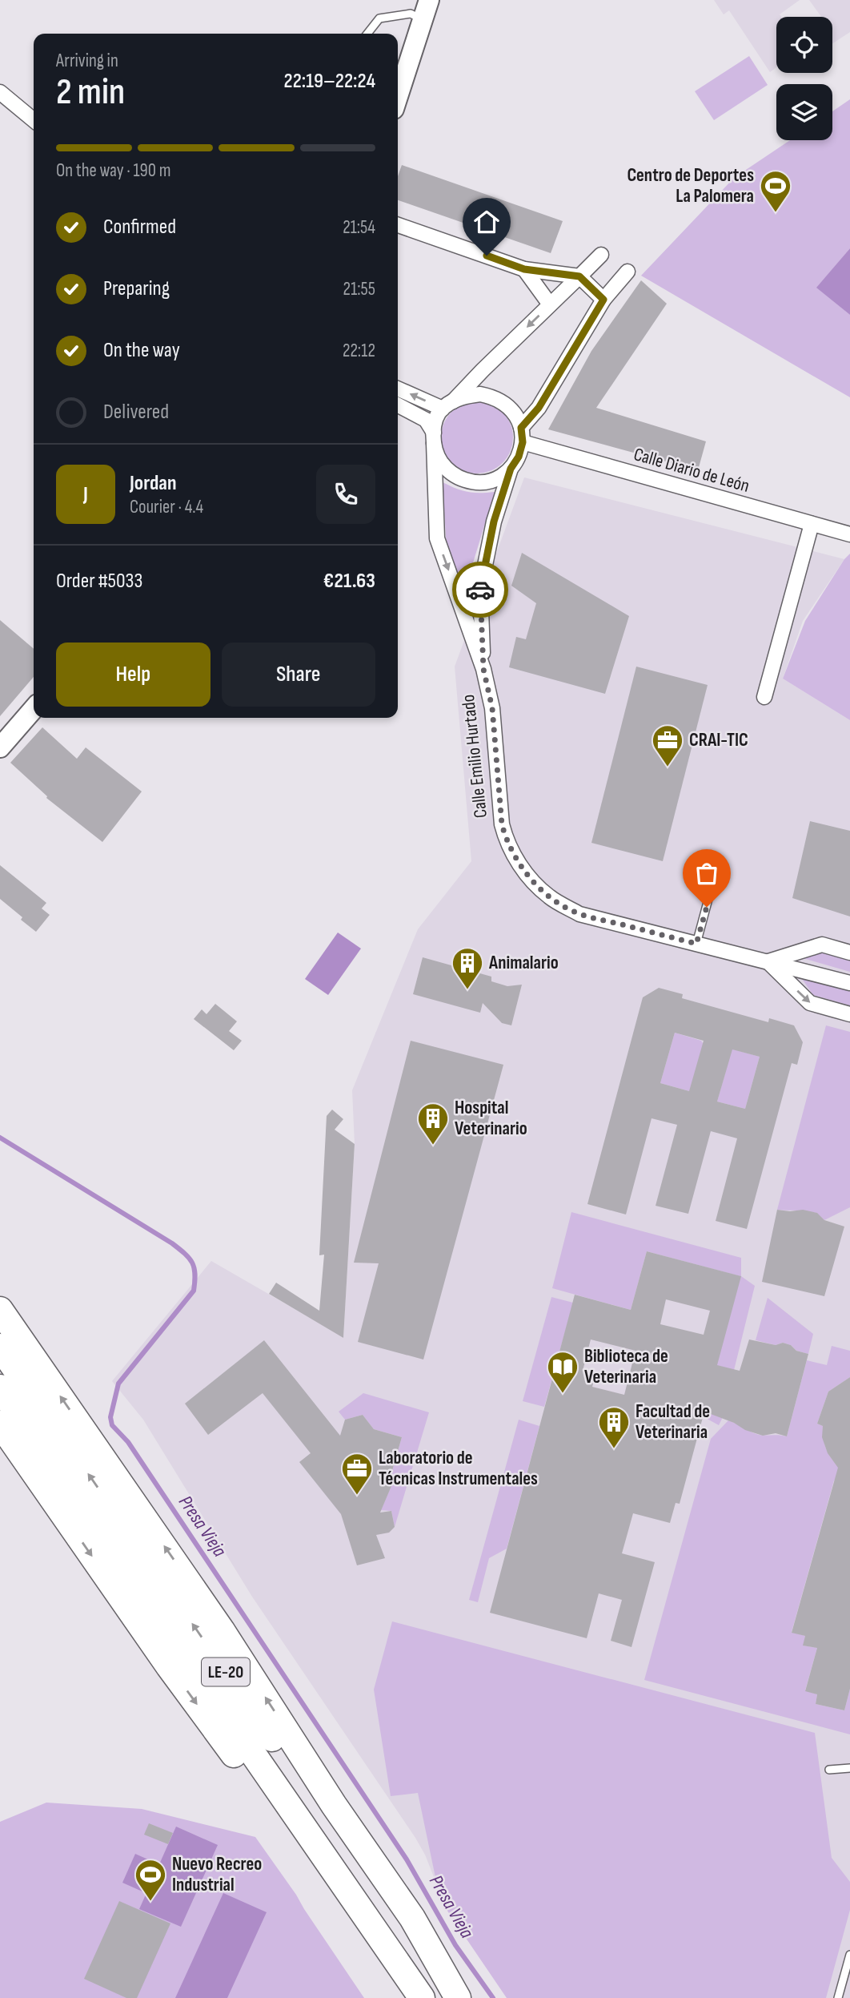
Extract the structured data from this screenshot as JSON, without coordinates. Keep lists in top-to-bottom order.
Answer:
{
  "streets": {
    "highway": ["LE-20"],
    "street": ["Calle Diario de León", "Calle Emilio Hurtado"]
  },
  "crossings": [
    ["Calle Diario de León", "Calle Emilio Hurtado"]
  ],
  "water": ["Presa Vieja"],
  "places": {
    "sports": ["Centro de Deportes La Palomera", "Nuevo Recreo Industrial"],
    "office": ["CRAI-TIC", "Laboratorio de Técnicas Instrumentales"],
    "building": ["Animalario", "Hospital Veterinario", "Facultad de Veterinaria"],
    "library": ["Biblioteca de Veterinaria"]
  },
  "page": {
    "heading": ["2 min", "Arriving in", "22:19–22:24"],
    "panel": [
      "Jordan",
      "Courier · 4.4",
      "Order #5033",
      "€21.63"
    ],
    "bar": "On the way · 190 m",
    "list": [
      ["Confirmed", "21:54"],
      ["Preparing", "21:55"],
      ["On the way", "22:12"],
      "Delivered"
    ],
    "round": "J",
    "buttons": ["Help", "Share"]
  }
}
